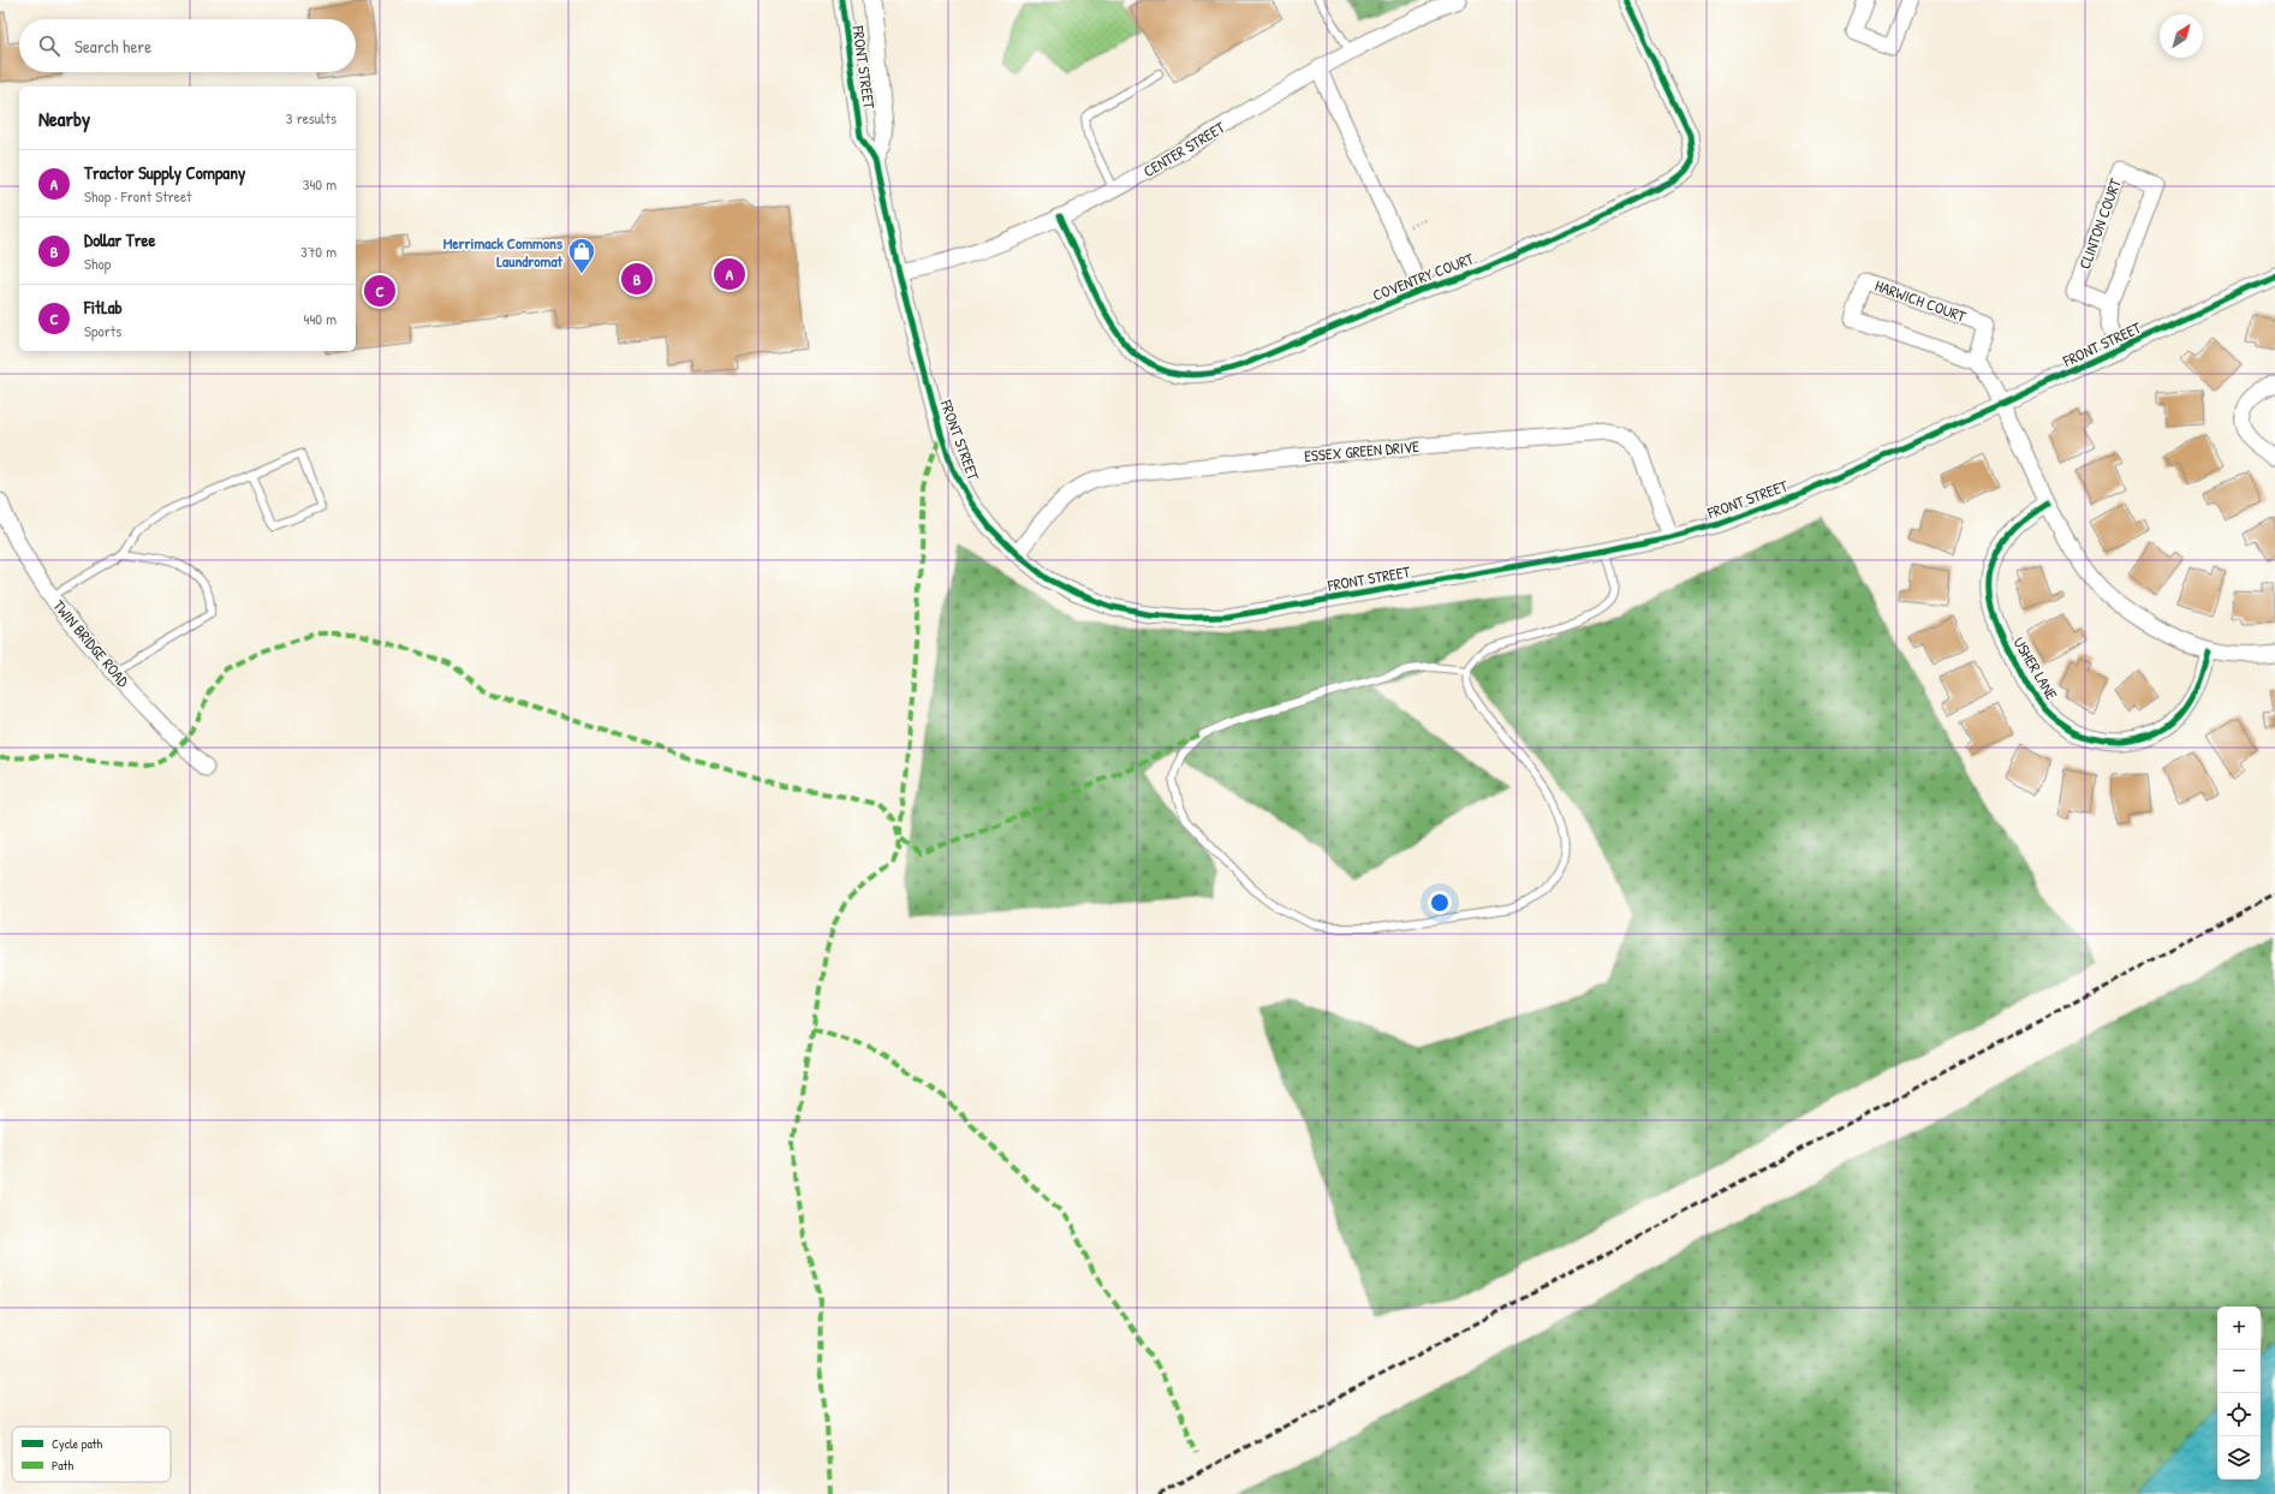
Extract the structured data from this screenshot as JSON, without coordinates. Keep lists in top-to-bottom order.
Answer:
{
  "streets": {
    "street": [
      "FRONT STREET",
      "CENTER STREET",
      "CLINTON COURT",
      "COVENTRY COURT",
      "HARWICH COURT",
      "ESSEX GREEN DRIVE",
      "TWIN BRIDGE ROAD",
      "USHER LANE"
    ]
  },
  "crossings": [
    ["FRONT STREET", "CENTER STREET"],
    ["FRONT STREET", "CLINTON COURT"],
    ["FRONT STREET", "ESSEX GREEN DRIVE"],
    ["CENTER STREET", "COVENTRY COURT"]
  ],
  "places": {
    "shop": ["Merrimack Commons Laundromat"]
  },
  "legend": ["Cycle path", "Path"],
  "north": "top right",
  "page": {
    "search": "Search here",
    "heading": ["Nearby", "3 results"],
    "list": [
      {
        "mark": "A",
        "name": "Tractor Supply Company",
        "note": "Shop · Front Street",
        "value": "340 m"
      },
      {
        "mark": "B",
        "name": "Dollar Tree",
        "note": "Shop",
        "value": "370 m"
      },
      {
        "mark": "C",
        "name": "FitLab",
        "note": "Sports",
        "value": "440 m"
      }
    ],
    "pins": ["A", "B", "C"],
    "map_buttons": ["+", "−"]
  }
}
